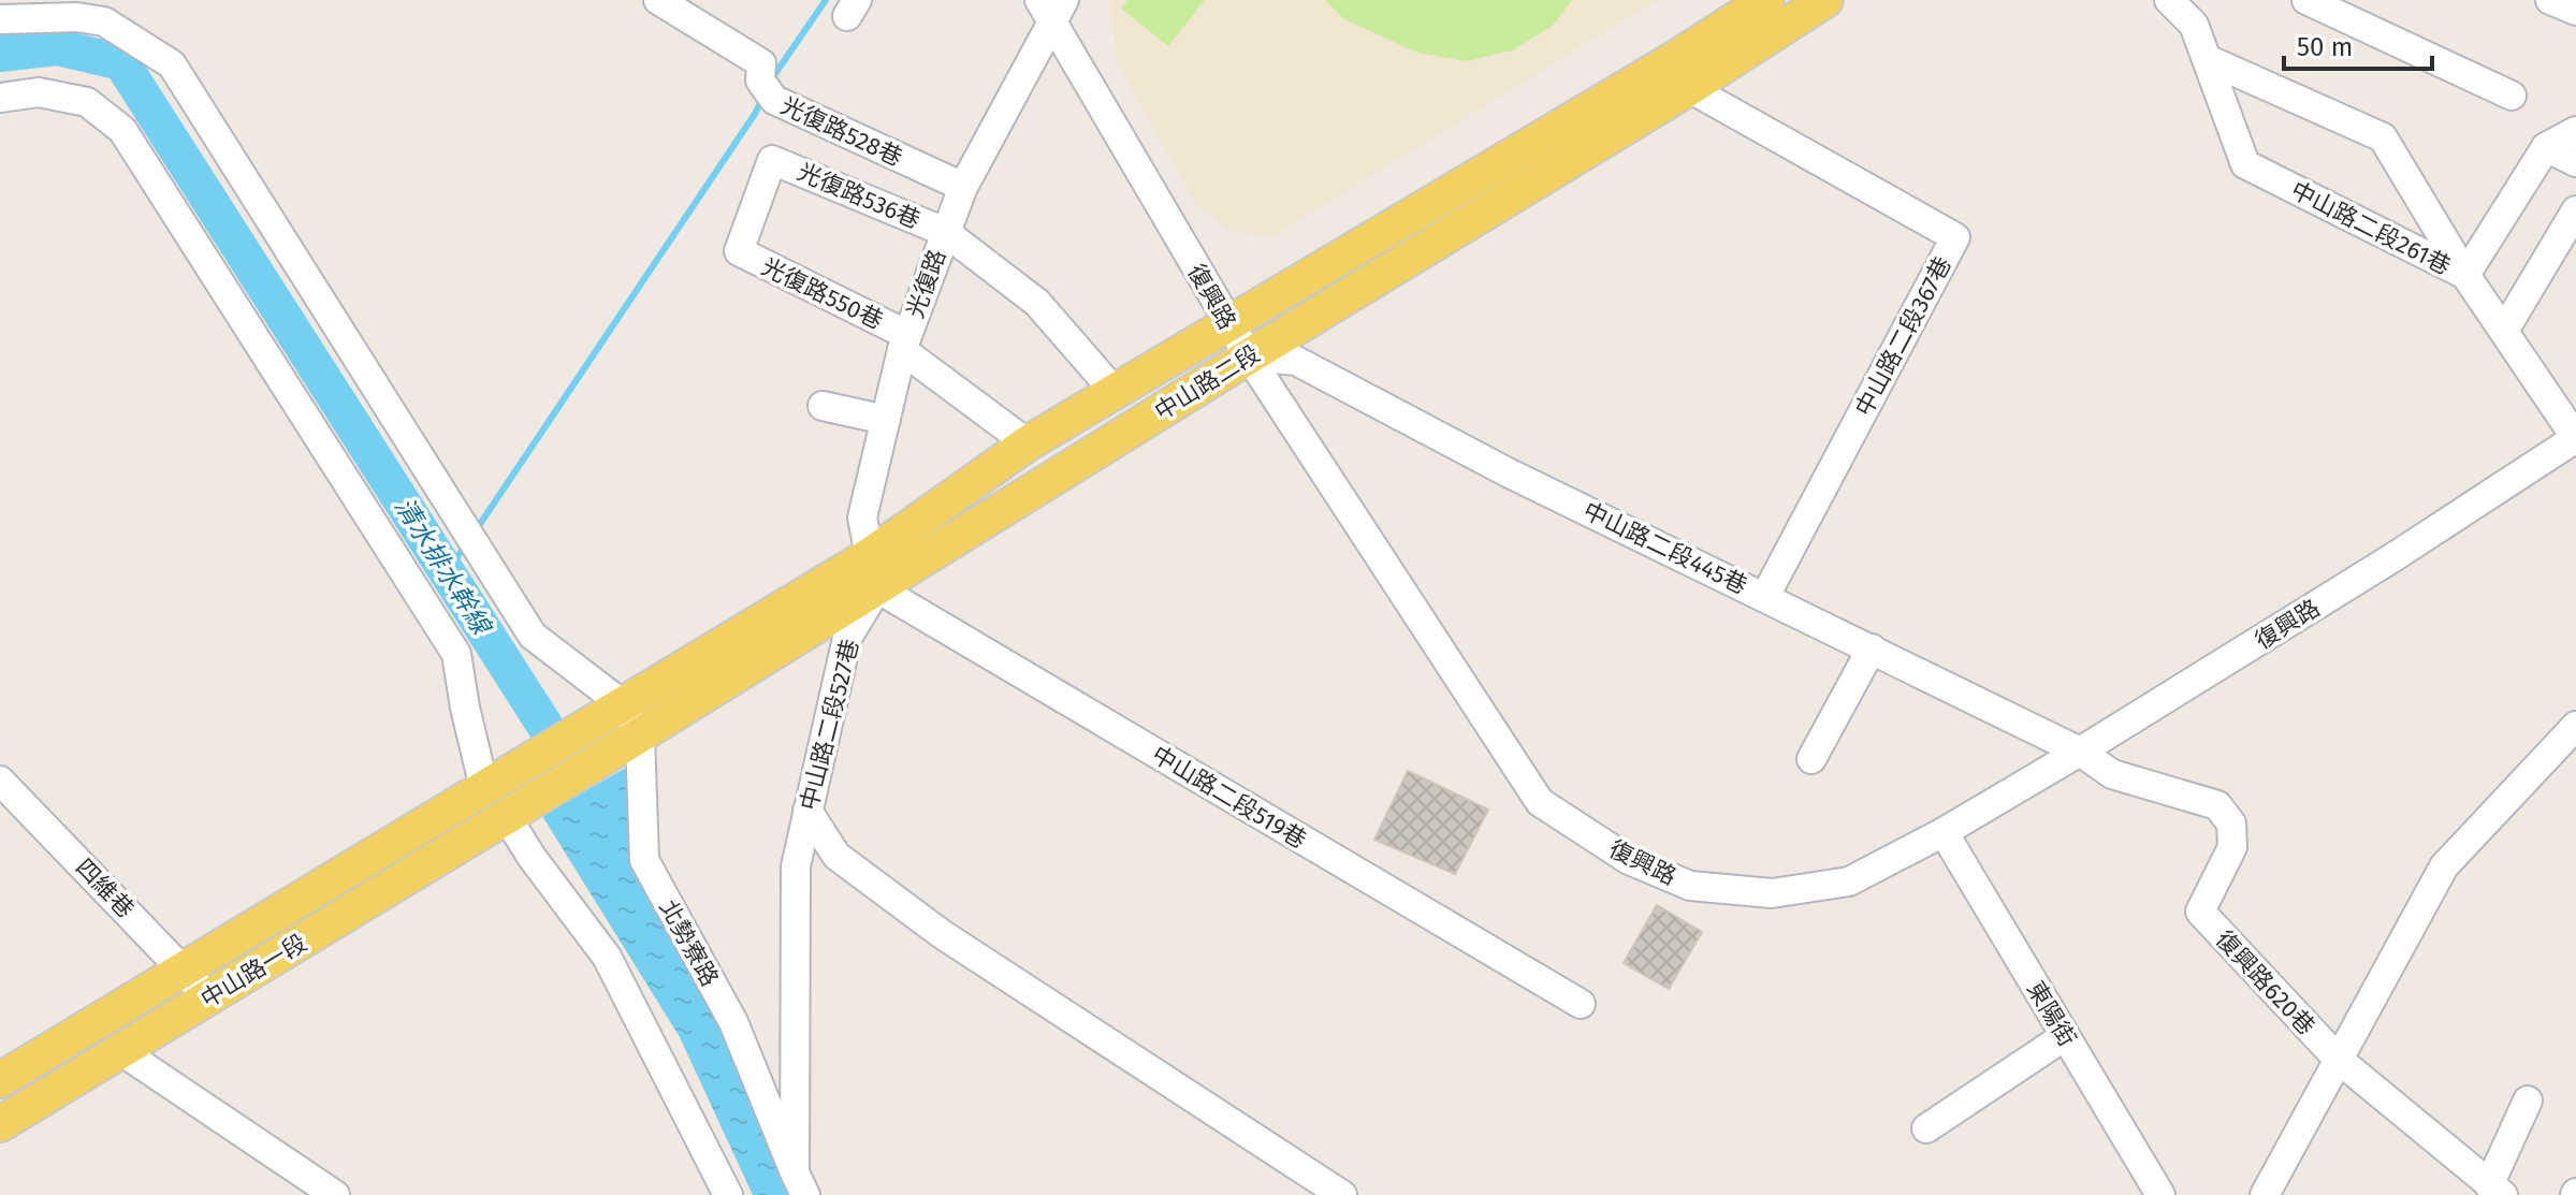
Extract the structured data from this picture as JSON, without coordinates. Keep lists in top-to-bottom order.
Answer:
{
  "streets": {
    "main road": ["中山路二段", "中山路一段"],
    "street": [
      "光復路528巷",
      "光復路536巷",
      "中山路二段261巷",
      "光復路",
      "光復路550巷",
      "復興路",
      "中山路二段367巷",
      "中山路二段445巷",
      "中山路二段527巷",
      "中山路二段519巷",
      "四維巷",
      "北勢寮路",
      "復興路620巷",
      "東陽街"
    ]
  },
  "crossings": [
    ["光復路528巷", "光復路"],
    ["光復路536巷", "光復路"],
    ["光復路536巷", "光復路550巷"],
    ["光復路536巷", "中山路二段"],
    ["光復路", "光復路550巷"],
    ["光復路", "復興路"],
    ["光復路", "中山路二段"],
    ["光復路", "中山路二段527巷"],
    ["光復路", "中山路二段519巷"],
    ["光復路550巷", "中山路二段"],
    ["復興路", "中山路二段"],
    ["復興路", "中山路二段445巷"],
    ["復興路", "復興路620巷"],
    ["復興路", "東陽街"],
    ["中山路二段367巷", "中山路二段"],
    ["中山路二段367巷", "中山路二段445巷"],
    ["中山路二段", "中山路二段445巷"],
    ["中山路二段", "中山路二段527巷"],
    ["中山路二段", "中山路二段519巷"],
    ["中山路二段", "北勢寮路"],
    ["中山路二段", "中山路一段"],
    ["中山路二段445巷", "復興路620巷"],
    ["中山路二段527巷", "中山路二段519巷"],
    ["中山路二段527巷", "北勢寮路"],
    ["四維巷", "中山路一段"]
  ],
  "water": ["清水排水幹線"],
  "scale_bar": "50 m"
}
